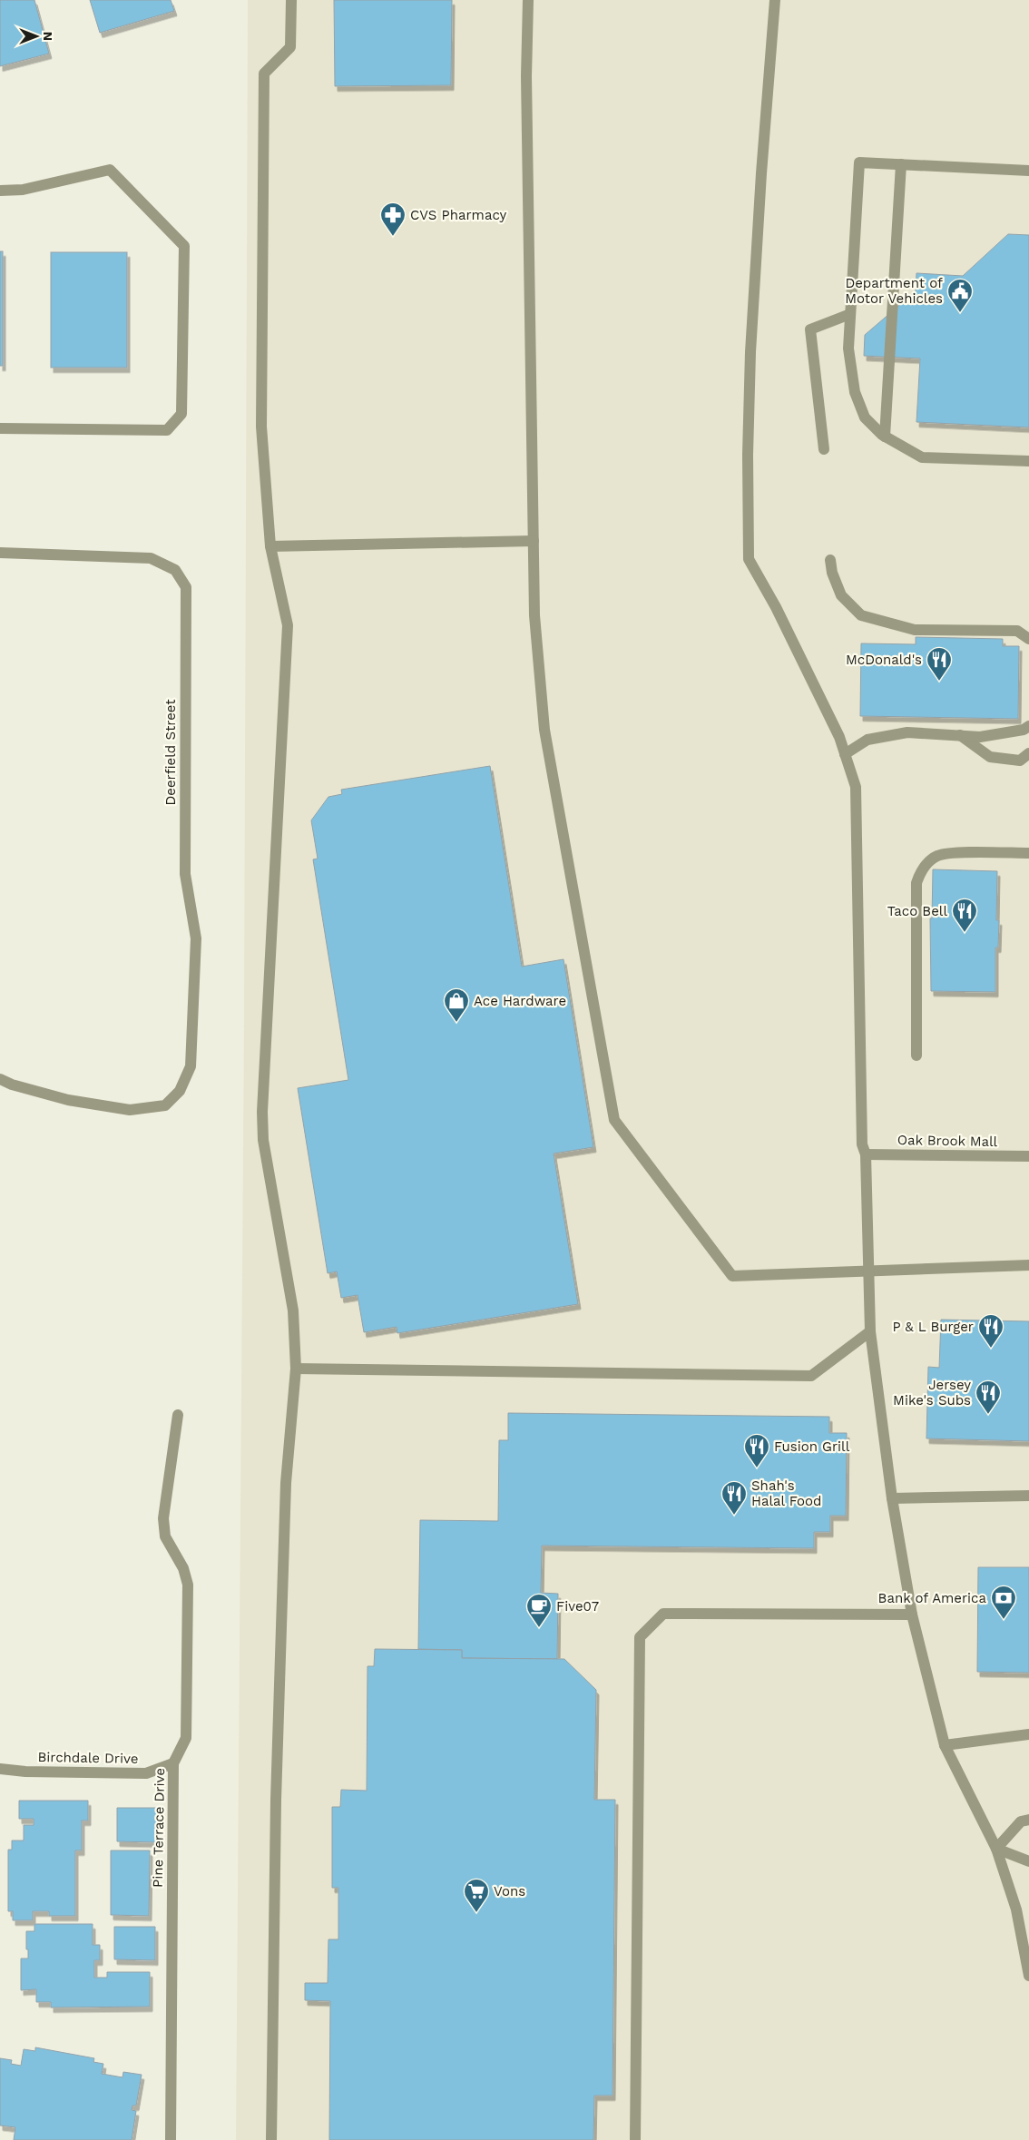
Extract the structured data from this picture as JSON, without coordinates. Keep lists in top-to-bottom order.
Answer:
{
  "streets": {
    "street": [
      "Deerfield Street",
      "Oak Brook Mall",
      "Birchdale Drive",
      "Pine Terrace Drive"
    ]
  },
  "crossings": [
    ["Birchdale Drive", "Pine Terrace Drive"]
  ],
  "places": {
    "pharmacy": ["CVS Pharmacy"],
    "public building": ["Department of Motor Vehicles"],
    "restaurant": [
      "McDonald's",
      "Taco Bell",
      "P & L Burger",
      "Jersey Mike's Subs",
      "Fusion Grill",
      "Shah's Halal Food"
    ],
    "shop": ["Ace Hardware"],
    "bank": ["Bank of America"],
    "cafe": ["Five07"],
    "supermarket": ["Vons"]
  },
  "north": "right"
}
